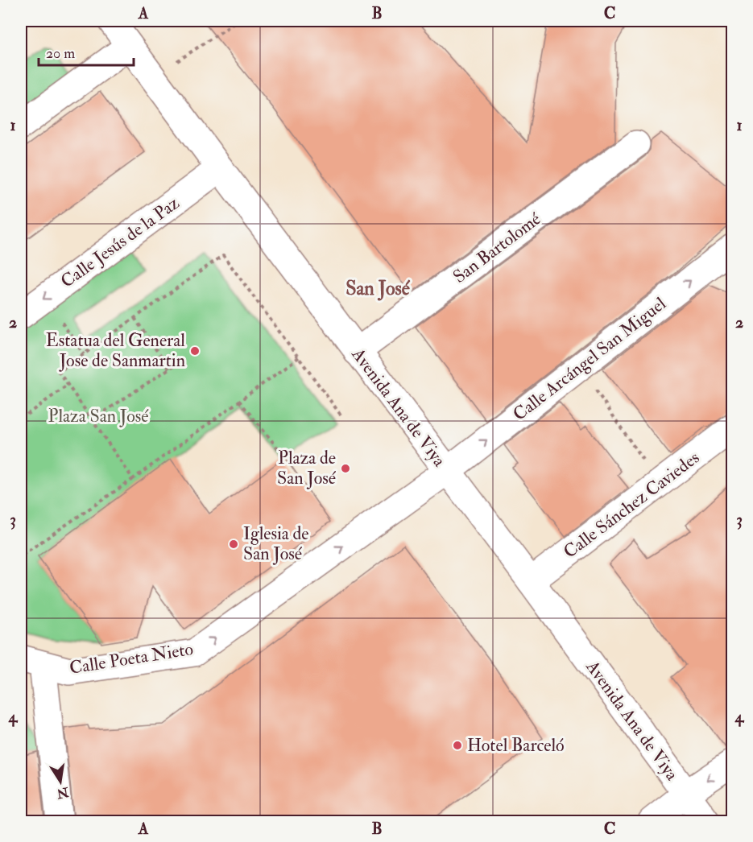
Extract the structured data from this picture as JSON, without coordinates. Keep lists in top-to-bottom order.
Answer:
{
  "streets": {
    "street": [
      "Calle Jesús de la Paz",
      "San Bartolomé",
      "Calle Arcángel San Miguel",
      "Avenida Ana de Viya",
      "Calle Sánchez Caviedes",
      "Calle Poeta Nieto"
    ]
  },
  "crossings": [
    ["Calle Jesús de la Paz", "Avenida Ana de Viya"],
    ["San Bartolomé", "Avenida Ana de Viya"],
    ["Calle Arcángel San Miguel", "Avenida Ana de Viya"],
    ["Calle Arcángel San Miguel", "Calle Poeta Nieto"],
    ["Avenida Ana de Viya", "Calle Sánchez Caviedes"],
    ["Avenida Ana de Viya", "Calle Poeta Nieto"]
  ],
  "one_way": ["Calle Arcángel San Miguel", "Calle Poeta Nieto"],
  "districts": ["San José"],
  "parks": ["Plaza San José"],
  "places": [
    "Estatua del General Jose de Sanmartin",
    "Plaza de San José",
    "Iglesia de San José",
    "Hotel Barceló"
  ],
  "scale_bar": "20 m",
  "north": "bottom",
  "grid": {
    "columns": ["A", "B", "C"],
    "rows": [
      "1",
      "2",
      "3",
      "4"
    ]
  }
}
